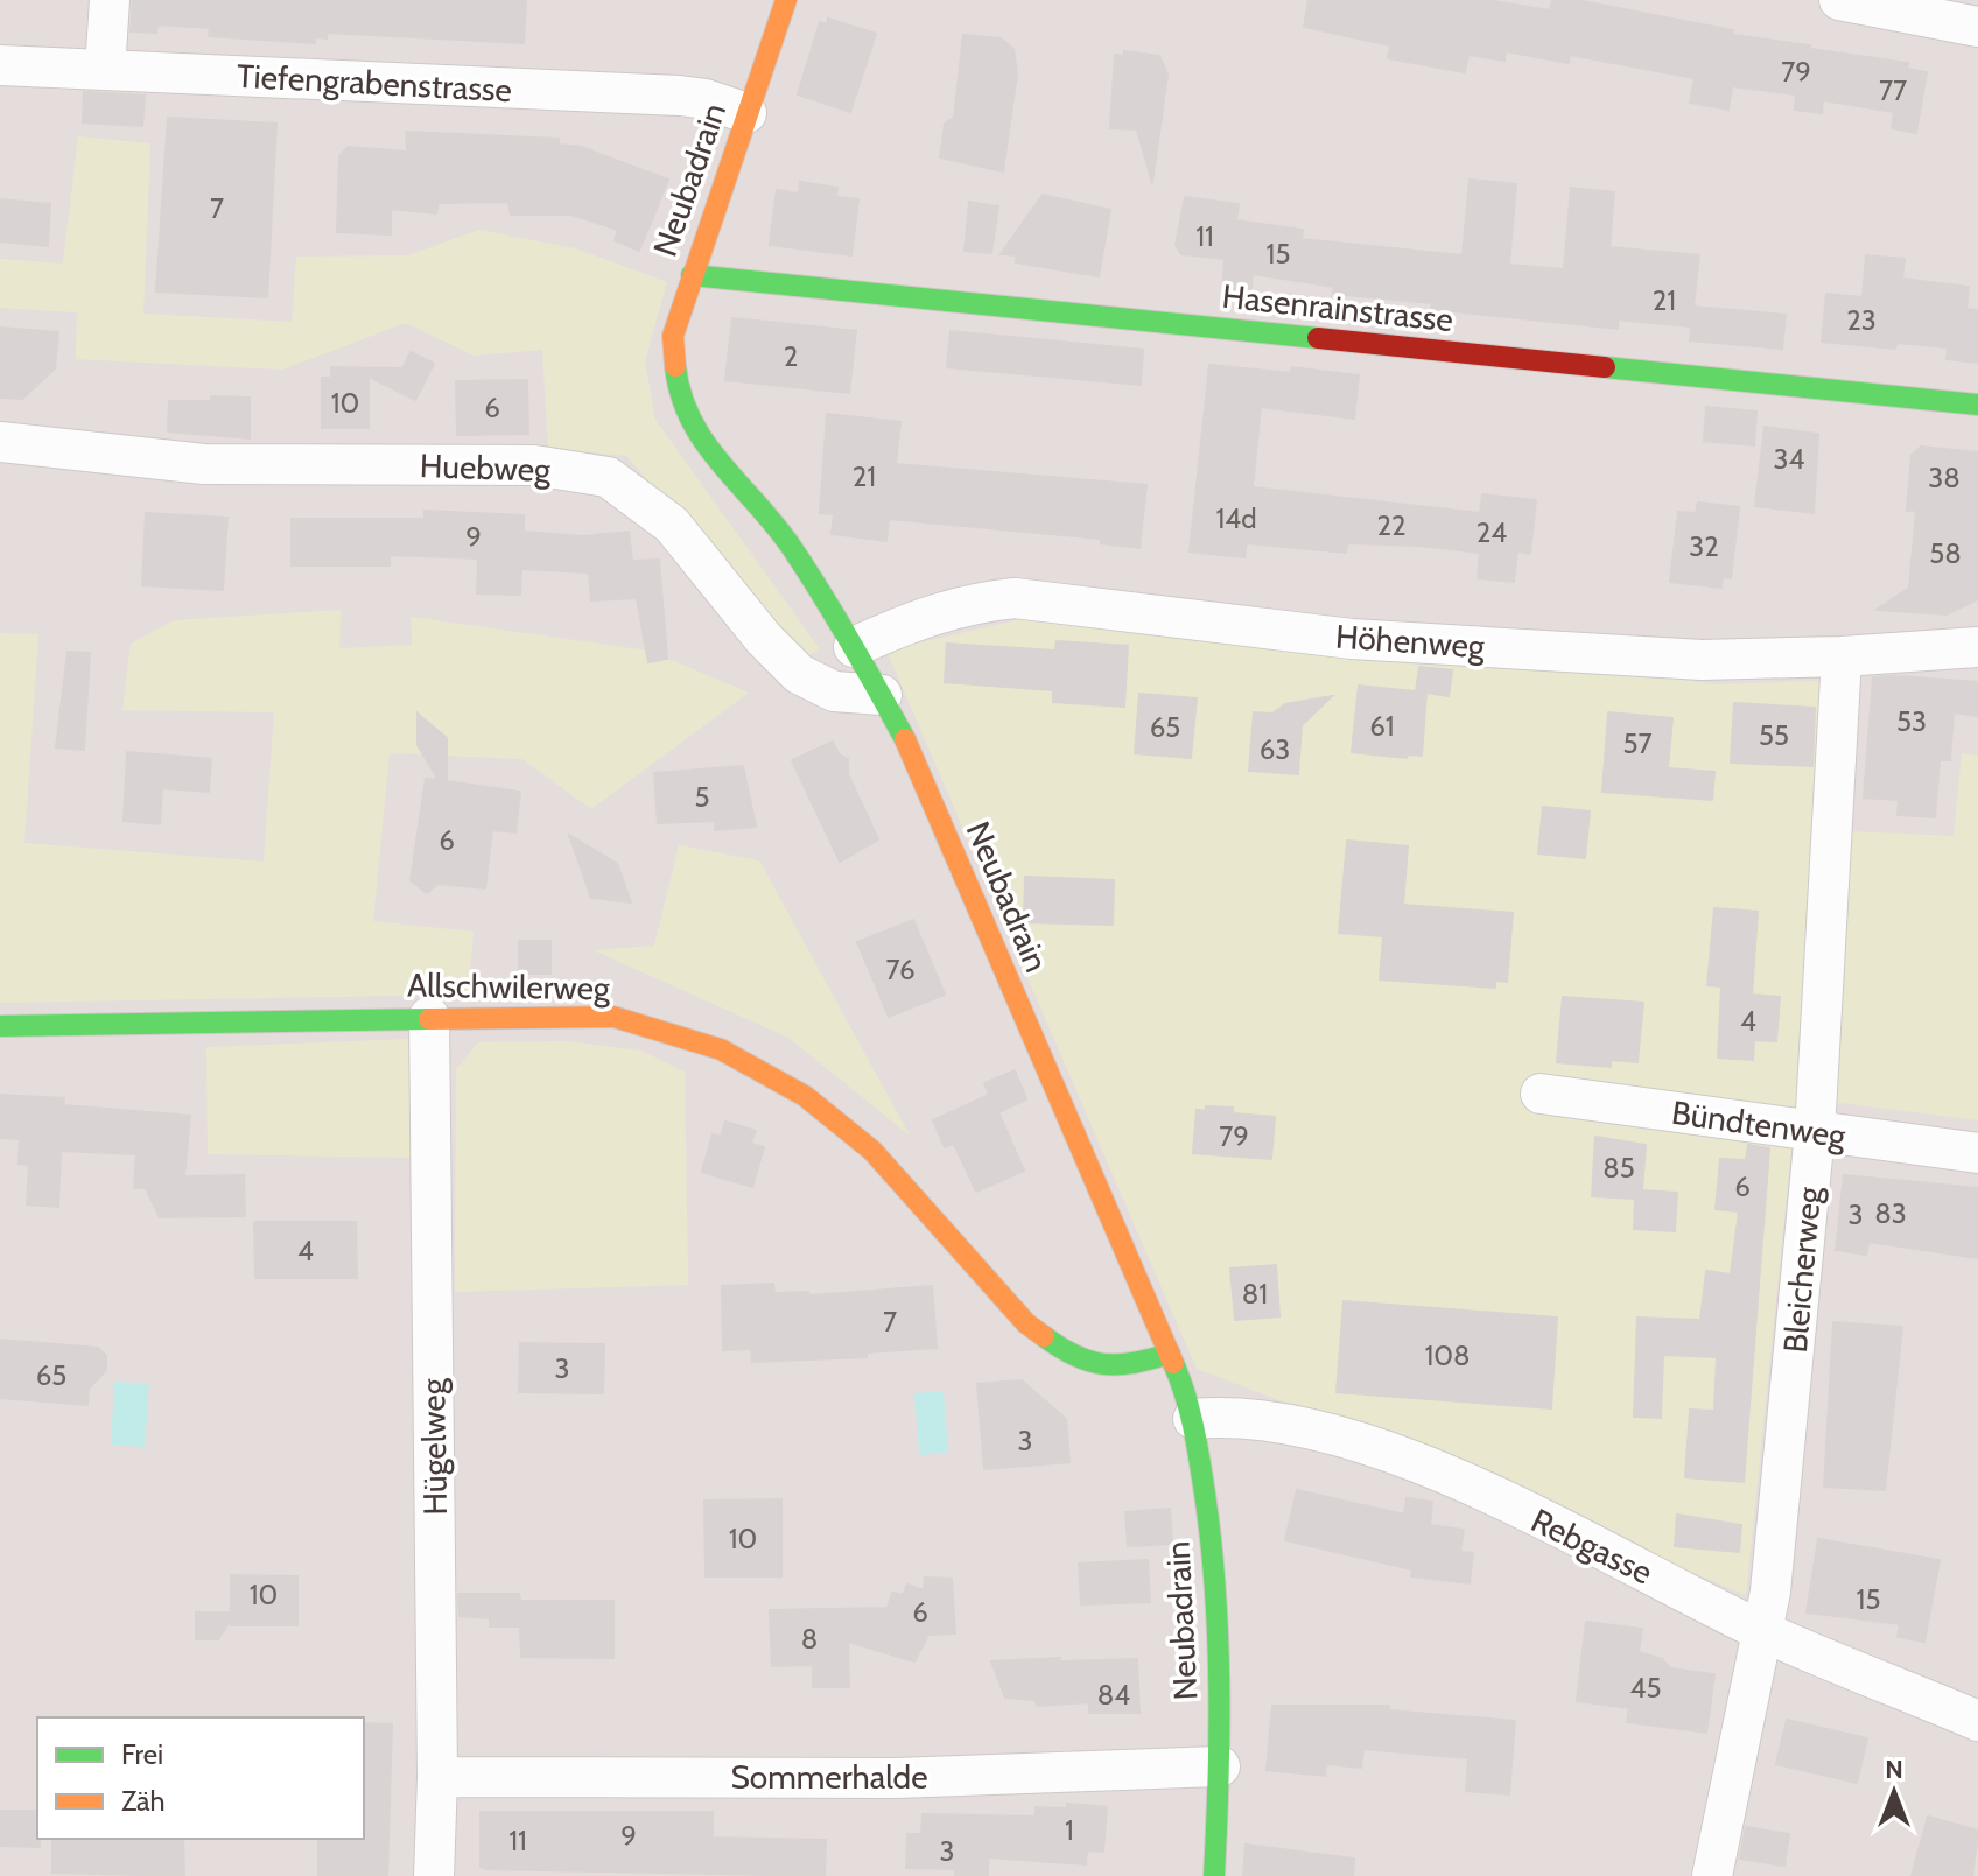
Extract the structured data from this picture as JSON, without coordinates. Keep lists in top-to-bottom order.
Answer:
{
  "streets": {
    "street": [
      "Tiefengrabenstrasse",
      "Neubadrain",
      "Hasenrainstrasse",
      "Huebweg",
      "Höhenweg",
      "Allschwilerweg",
      "Bündtenweg",
      "Bleicherweg",
      "Hügelweg",
      "Rebgasse",
      "Sommerhalde"
    ]
  },
  "crossings": [
    ["Tiefengrabenstrasse", "Neubadrain"],
    ["Neubadrain", "Hasenrainstrasse"],
    ["Neubadrain", "Huebweg"],
    ["Neubadrain", "Höhenweg"],
    ["Neubadrain", "Allschwilerweg"],
    ["Neubadrain", "Rebgasse"],
    ["Neubadrain", "Sommerhalde"],
    ["Höhenweg", "Bleicherweg"],
    ["Allschwilerweg", "Hügelweg"],
    ["Bündtenweg", "Bleicherweg"],
    ["Bleicherweg", "Rebgasse"],
    ["Hügelweg", "Sommerhalde"]
  ],
  "house_numbers": [
    "79",
    "77",
    "7",
    "11",
    "15",
    "21",
    "23",
    "2",
    "10",
    "6",
    "34",
    "21",
    "38",
    "14d",
    "22",
    "24",
    "9",
    "32",
    "58",
    "53",
    "61",
    "65",
    "55",
    "57",
    "63",
    "5",
    "6",
    "76",
    "4",
    "79",
    "85",
    "6",
    "83",
    "3",
    "4",
    "81",
    "7",
    "108",
    "3",
    "65",
    "3",
    "10",
    "10",
    "15",
    "6",
    "8",
    "45",
    "84",
    "1",
    "9",
    "11",
    "3"
  ],
  "legend": ["Frei", "Zäh"],
  "north": "top"
}
